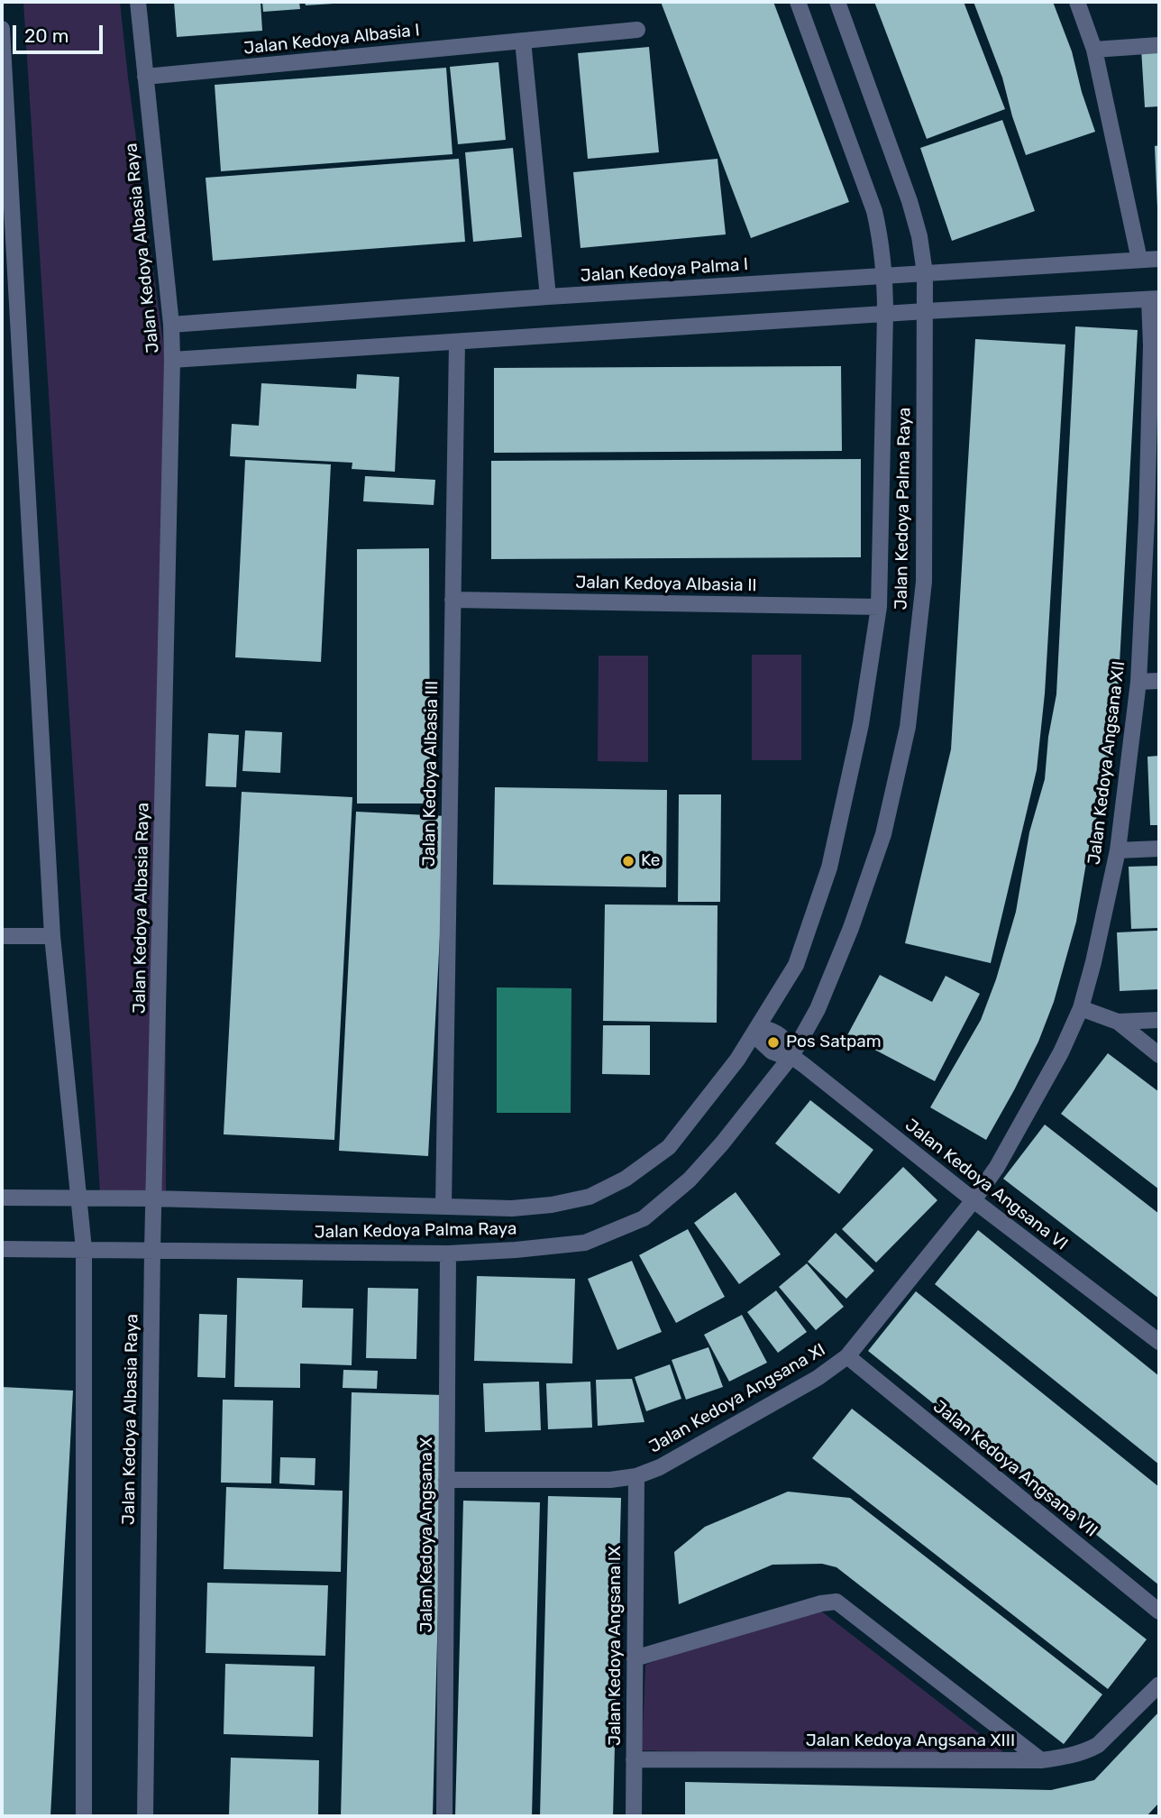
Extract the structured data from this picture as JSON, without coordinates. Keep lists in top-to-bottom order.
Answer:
{
  "streets": {
    "street": [
      "Jalan Kedoya Albasia I",
      "Jalan Kedoya Albasia Raya",
      "Jalan Kedoya Palma I",
      "Jalan Kedoya Palma Raya",
      "Jalan Kedoya Albasia II",
      "Jalan Kedoya Angsana XII",
      "Jalan Kedoya Albasia III",
      "Jalan Kedoya Angsana VI",
      "Jalan Kedoya Angsana XI",
      "Jalan Kedoya Angsana VII",
      "Jalan Kedoya Angsana X",
      "Jalan Kedoya Angsana IX",
      "Jalan Kedoya Angsana XIII"
    ]
  },
  "crossings": [
    ["Jalan Kedoya Albasia I", "Jalan Kedoya Albasia Raya"],
    ["Jalan Kedoya Albasia Raya", "Jalan Kedoya Palma I"],
    ["Jalan Kedoya Albasia Raya", "Jalan Kedoya Palma Raya"],
    ["Jalan Kedoya Palma I", "Jalan Kedoya Palma Raya"],
    ["Jalan Kedoya Palma Raya", "Jalan Kedoya Albasia II"],
    ["Jalan Kedoya Palma Raya", "Jalan Kedoya Albasia III"],
    ["Jalan Kedoya Palma Raya", "Jalan Kedoya Angsana VI"],
    ["Jalan Kedoya Palma Raya", "Jalan Kedoya Angsana X"],
    ["Jalan Kedoya Albasia II", "Jalan Kedoya Albasia III"],
    ["Jalan Kedoya Angsana XII", "Jalan Kedoya Angsana VI"],
    ["Jalan Kedoya Angsana XII", "Jalan Kedoya Angsana XI"],
    ["Jalan Kedoya Angsana VI", "Jalan Kedoya Angsana XI"],
    ["Jalan Kedoya Angsana XI", "Jalan Kedoya Angsana VII"],
    ["Jalan Kedoya Angsana XI", "Jalan Kedoya Angsana X"],
    ["Jalan Kedoya Angsana XI", "Jalan Kedoya Angsana IX"],
    ["Jalan Kedoya Angsana IX", "Jalan Kedoya Angsana XIII"]
  ],
  "places": ["Ke", "Pos Satpam"],
  "scale_bar": "20 m"
}
